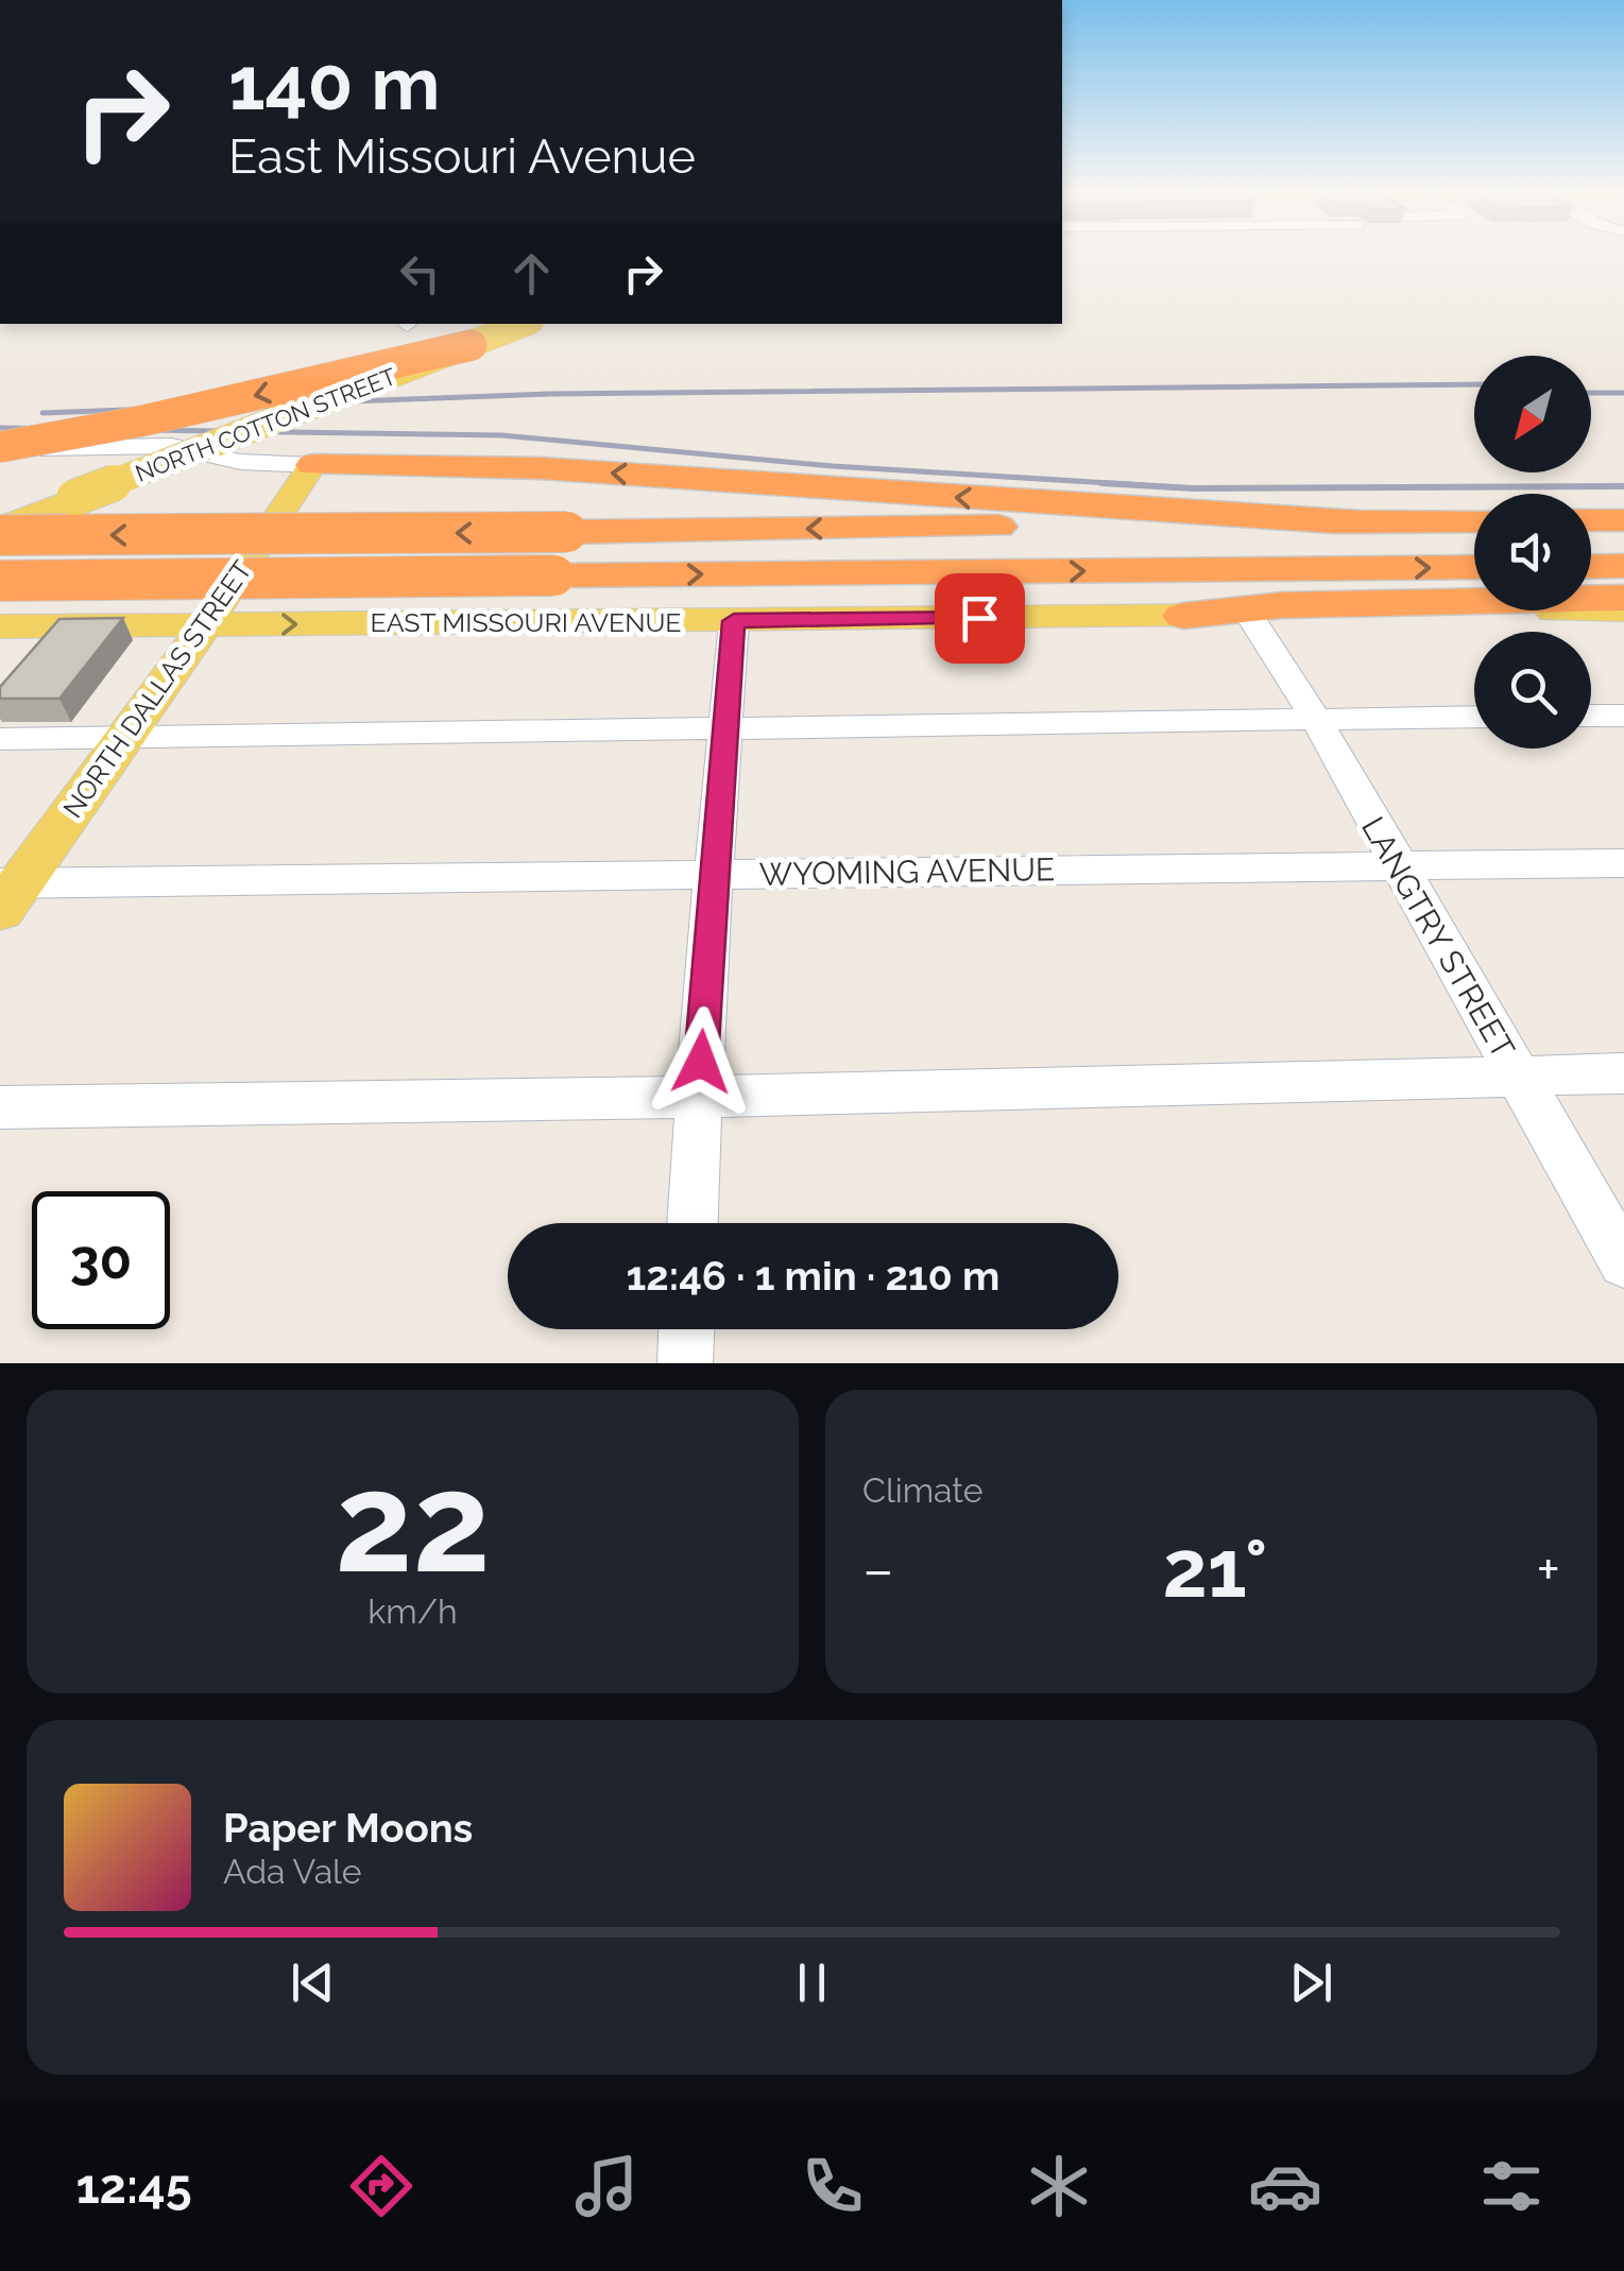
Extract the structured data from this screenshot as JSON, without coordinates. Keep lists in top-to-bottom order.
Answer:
{
  "streets": {
    "main road": ["NORTH COTTON STREET", "EAST MISSOURI AVENUE", "NORTH DALLAS STREET"],
    "street": ["WYOMING AVENUE", "LANGTRY STREET"]
  },
  "crossings": [
    ["EAST MISSOURI AVENUE", "NORTH DALLAS STREET"],
    ["EAST MISSOURI AVENUE", "LANGTRY STREET"],
    ["NORTH DALLAS STREET", "WYOMING AVENUE"],
    ["WYOMING AVENUE", "LANGTRY STREET"]
  ],
  "north": "bottom left",
  "page": {
    "turn": ["140 m", "East Missouri Avenue"],
    "limit": "30",
    "trip": "12:46 · 1 min · 210 m",
    "tile": [
      ["22", "km/h"],
      "Climate"
    ],
    "heat": ["−", "21°", "+"],
    "song": ["Paper Moons", "Ada Vale"],
    "tabs": "12:45"
  }
}
